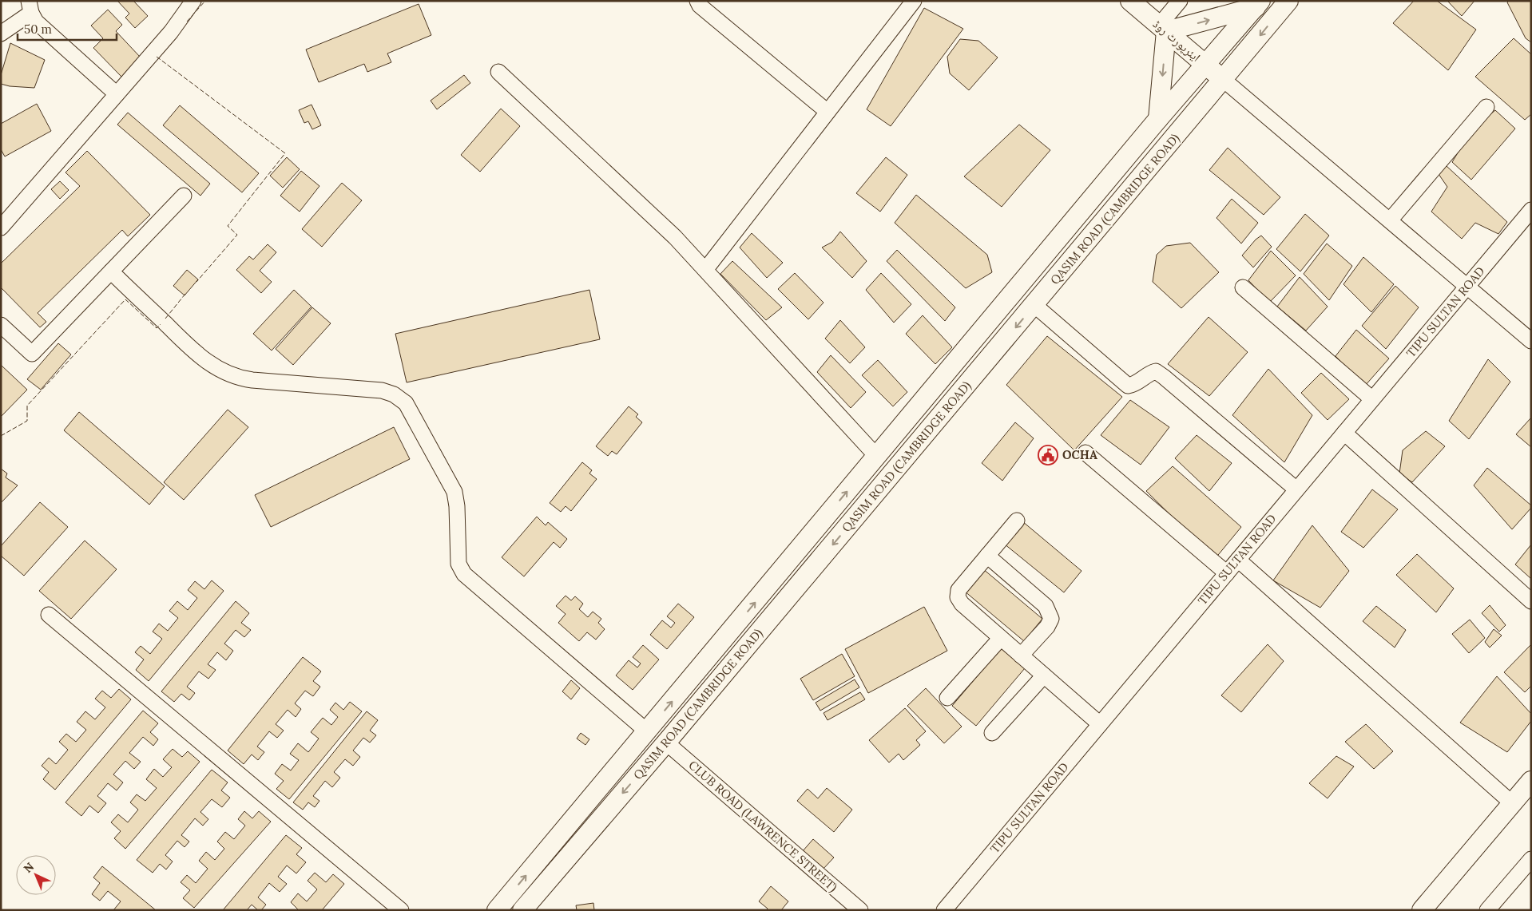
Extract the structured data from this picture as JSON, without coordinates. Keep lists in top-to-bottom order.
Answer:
{
  "streets": {
    "main road": ["ایئرپورٹ روڈ", "QASIM ROAD (CAMBRIDGE ROAD)"],
    "street": ["TIPU SULTAN ROAD", "CLUB ROAD (LAWRENCE STREET)"]
  },
  "crossings": [
    ["ایئرپورٹ روڈ", "QASIM ROAD (CAMBRIDGE ROAD)"],
    ["QASIM ROAD (CAMBRIDGE ROAD)", "CLUB ROAD (LAWRENCE STREET)"]
  ],
  "places": {
    "public building": ["OCHA"]
  },
  "scale_bar": "50 m",
  "north": "top left"
}
